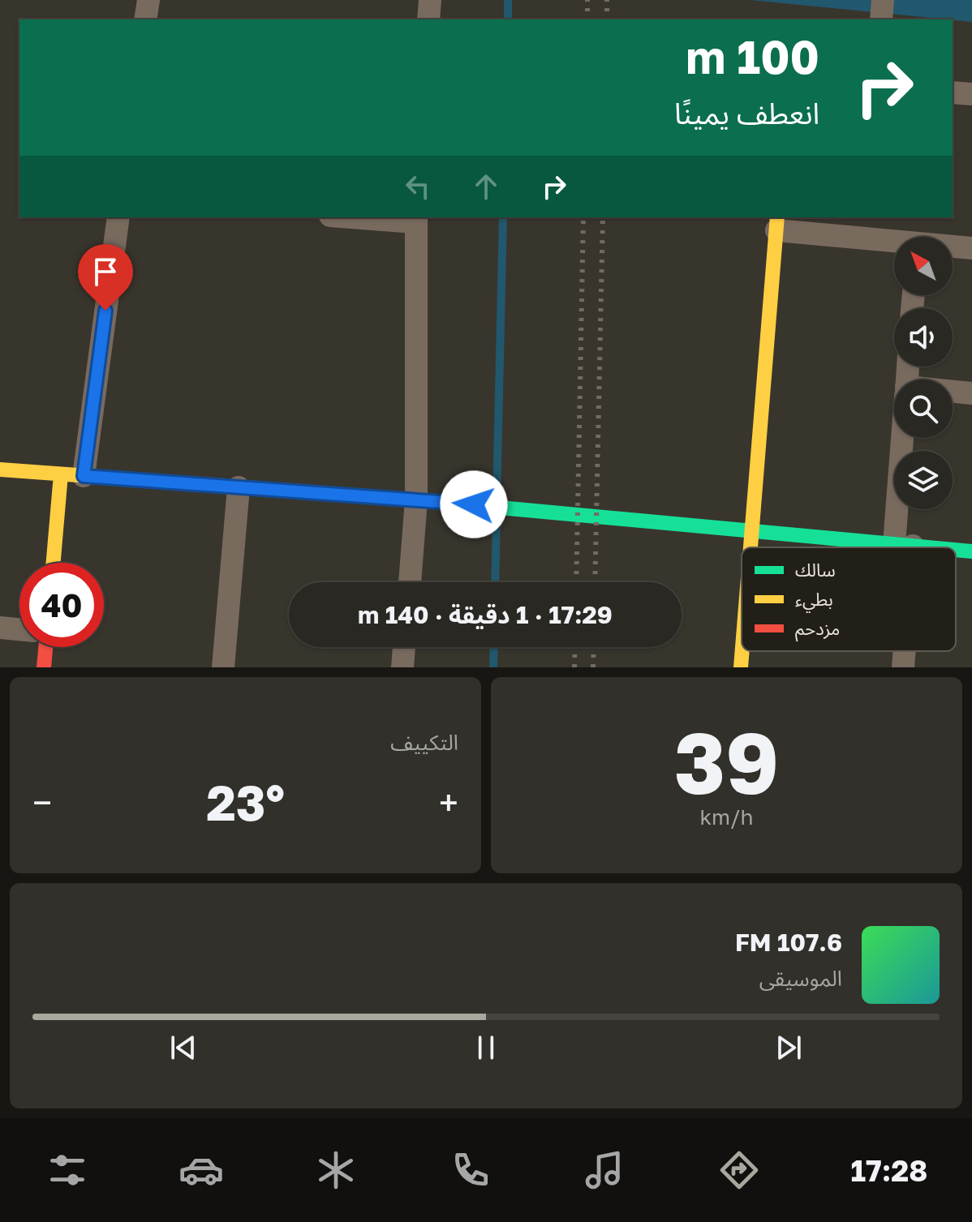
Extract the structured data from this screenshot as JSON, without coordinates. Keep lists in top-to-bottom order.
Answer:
{
  "legend": ["سالك", "بطيء", "مزدحم"],
  "north": "top left",
  "page": {
    "turn": ["100 m", "انعطف يمينًا"],
    "limit": "40",
    "trip": "17:29 · 1 دقيقة · 140 m",
    "tile": [
      ["39", "km/h"],
      "التكييف"
    ],
    "heat": ["−", "23°", "+"],
    "song": ["107.6 FM", "الموسيقى"],
    "tabs": "17:28"
  }
}
